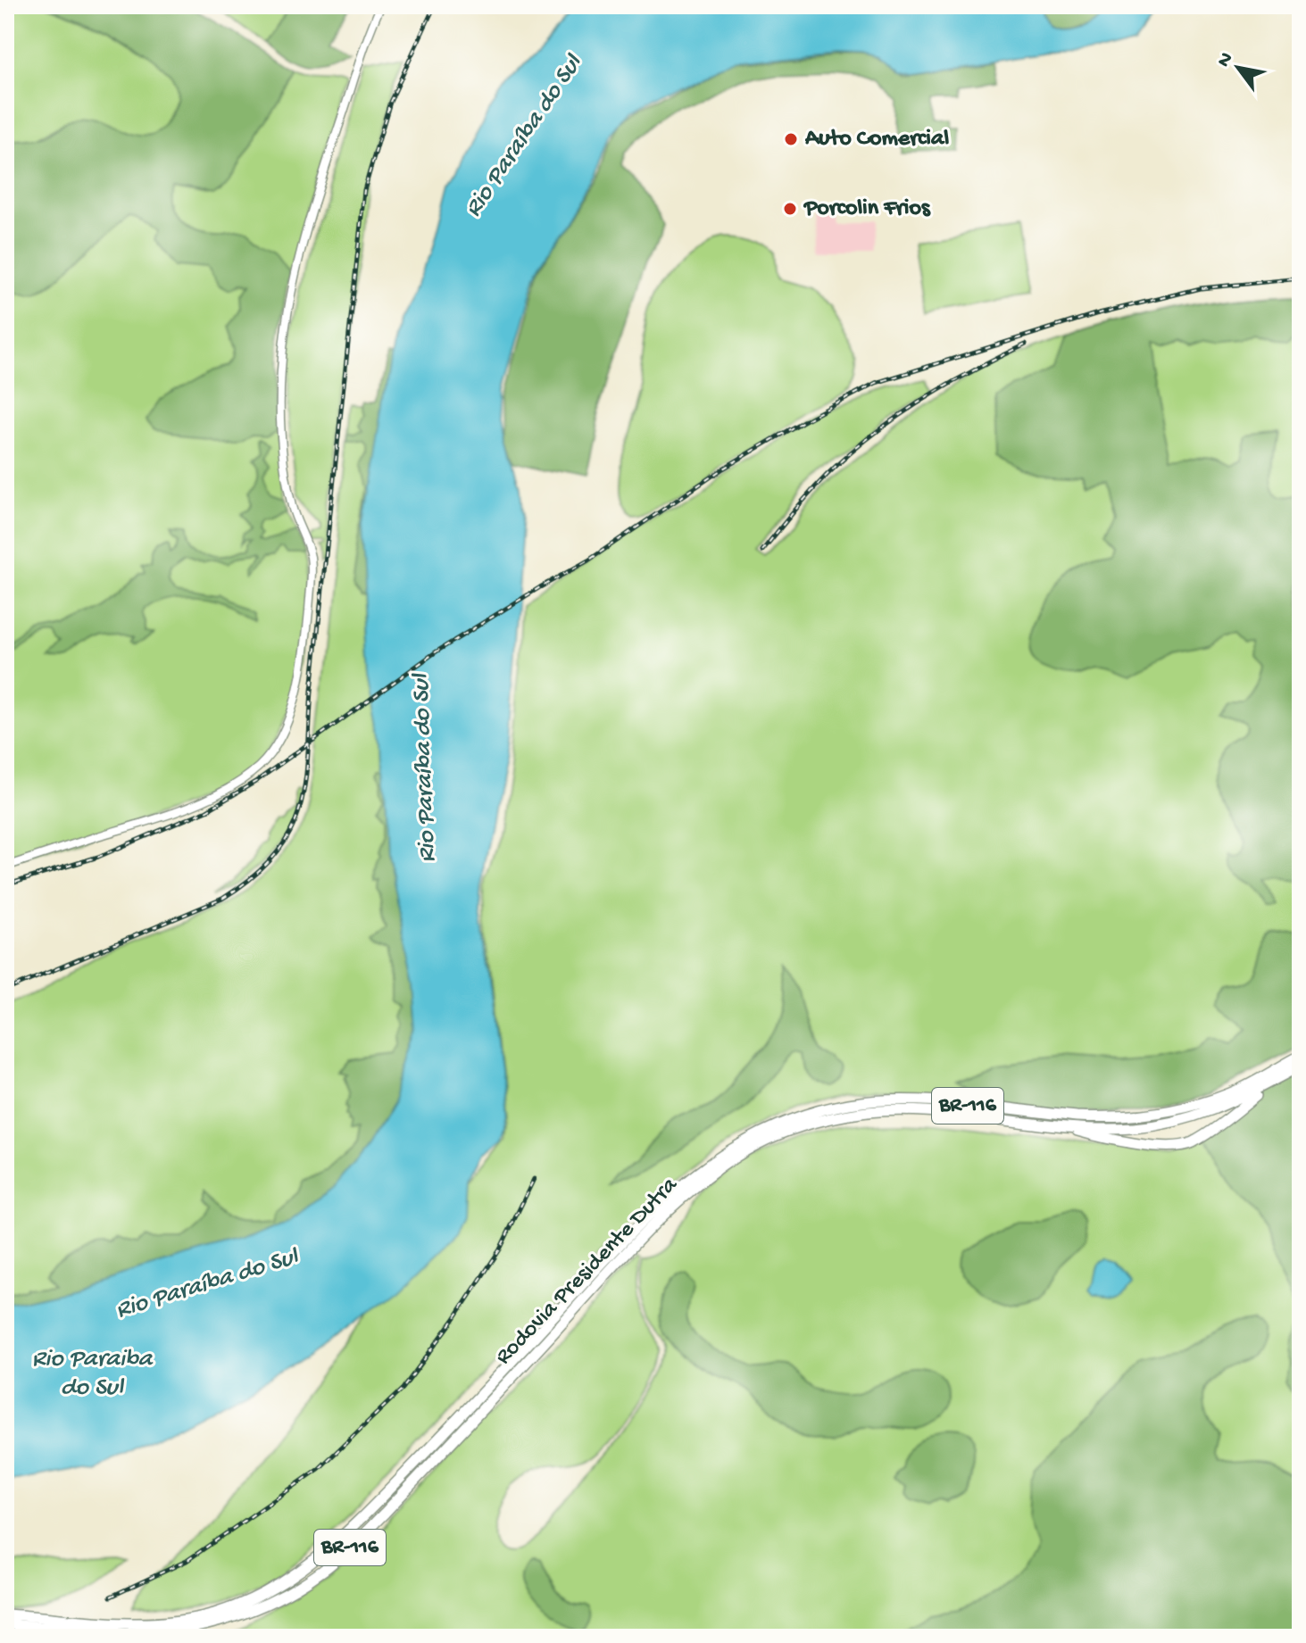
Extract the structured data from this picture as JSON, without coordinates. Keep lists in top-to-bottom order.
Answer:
{
  "streets": {
    "highway": ["BR-116", "Rodovia Presidente Dutra"]
  },
  "water": ["Rio Paraíba do Sul", "Rio Paraiba do Sul"],
  "places": ["Auto Comercial", "Porcolin Frios"],
  "north": "top left"
}
